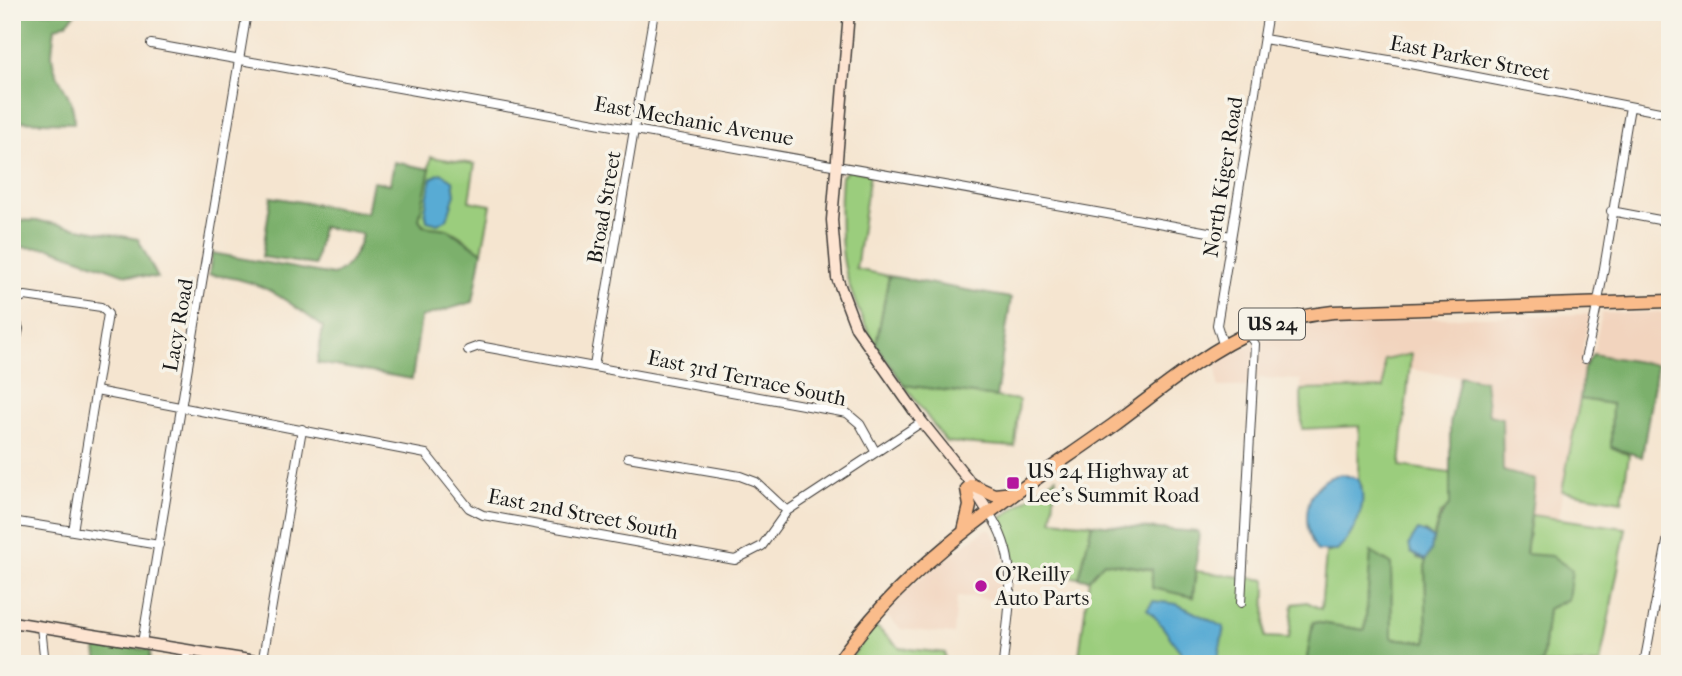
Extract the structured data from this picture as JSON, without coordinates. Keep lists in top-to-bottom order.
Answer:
{
  "streets": {
    "main road": ["US 24"],
    "street": [
      "East Parker Street",
      "East Mechanic Avenue",
      "North Kiger Road",
      "Broad Street",
      "Lacy Road",
      "East 3rd Terrace South",
      "East 2nd Street South"
    ]
  },
  "crossings": [
    ["East Parker Street", "North Kiger Road"],
    ["East Mechanic Avenue", "North Kiger Road"],
    ["East Mechanic Avenue", "Broad Street"],
    ["East Mechanic Avenue", "Lacy Road"],
    ["North Kiger Road", "US 24"],
    ["Broad Street", "East 3rd Terrace South"],
    ["Lacy Road", "East 2nd Street South"],
    ["East 3rd Terrace South", "East 2nd Street South"]
  ],
  "places": {
    "transit": ["US 24 Highway at Lee's Summit Road"],
    "other": ["O'Reilly Auto Parts"]
  }
}
